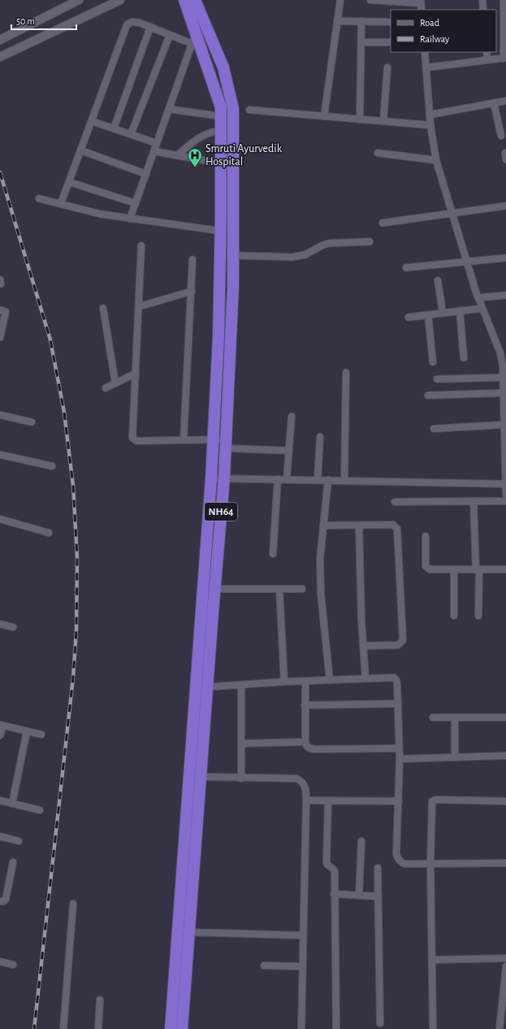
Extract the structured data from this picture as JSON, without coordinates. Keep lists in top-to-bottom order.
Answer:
{
  "streets": {
    "highway": ["NH64"]
  },
  "places": {
    "hospital": ["Smruti Ayurvedik Hospital"]
  },
  "legend": ["Road", "Railway"],
  "scale_bar": "50 m"
}
